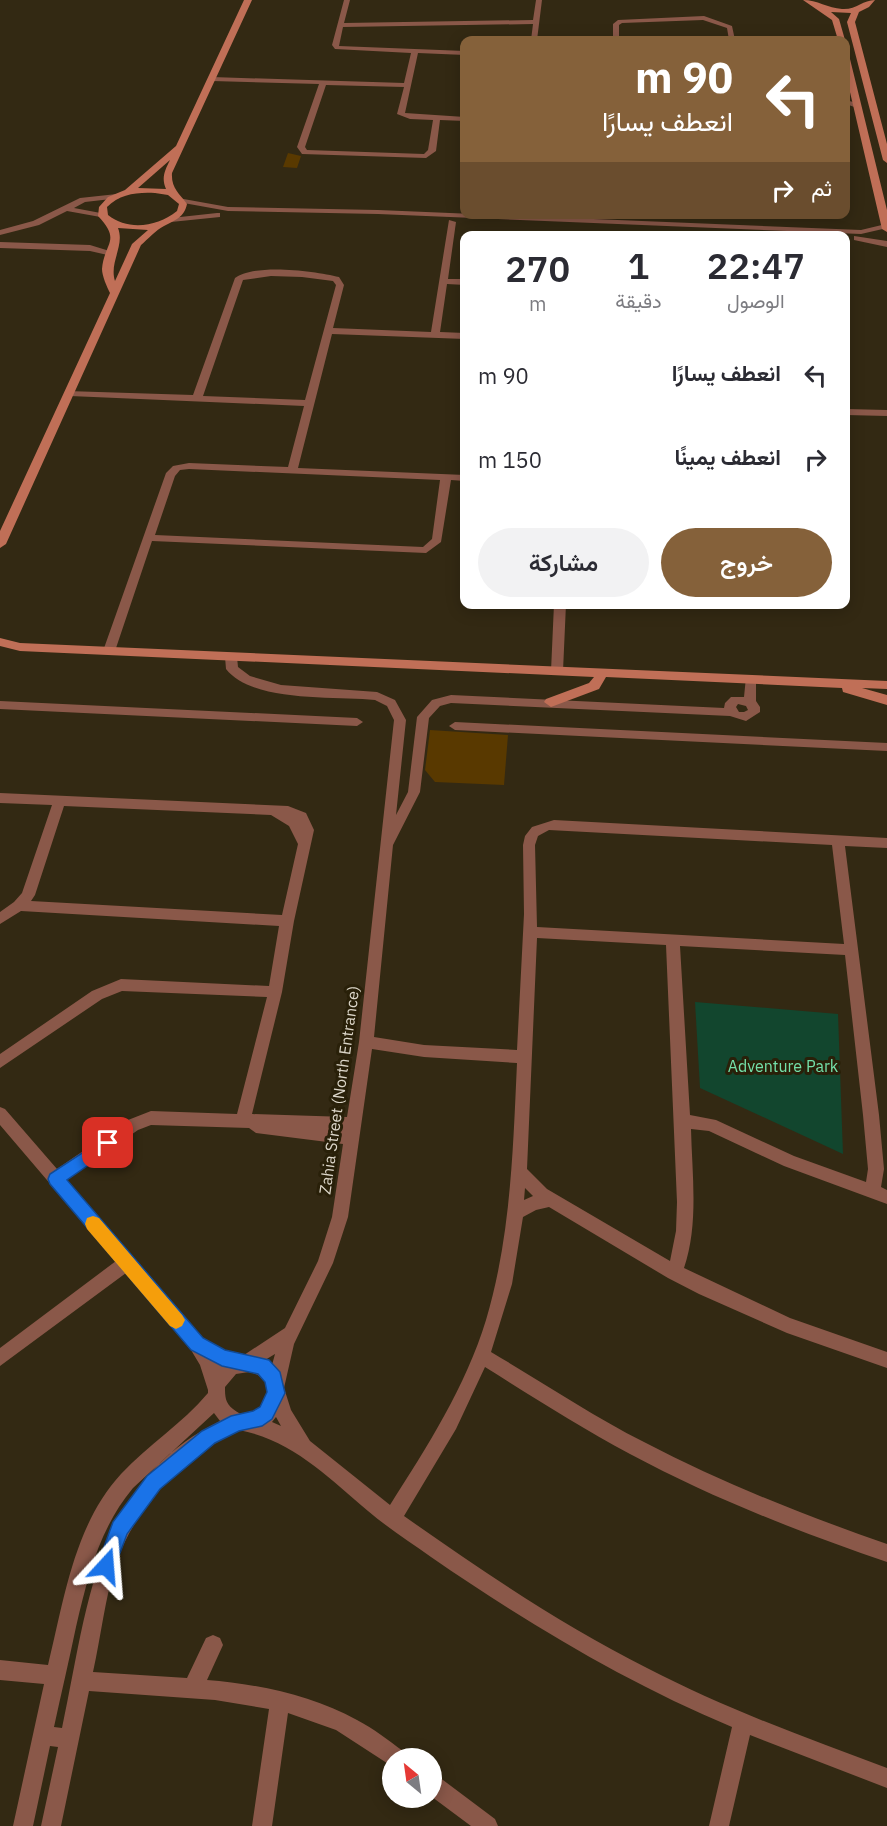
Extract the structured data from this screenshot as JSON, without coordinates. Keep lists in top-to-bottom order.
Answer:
{
  "streets": {
    "street": ["Zahia Street (North Entrance)"]
  },
  "parks": ["Adventure Park"],
  "north": "top left",
  "page": {
    "turn": ["90 m", "انعطف يسارًا"],
    "then": "ثم",
    "eta": [
      "22:47",
      "الوصول",
      "1",
      "دقيقة",
      "270",
      "m"
    ],
    "list": [
      {
        "name": "انعطف يسارًا",
        "value": "90 m"
      },
      {
        "name": "انعطف يمينًا",
        "value": "150 m"
      }
    ],
    "buttons": ["خروج", "مشاركة"]
  }
}
